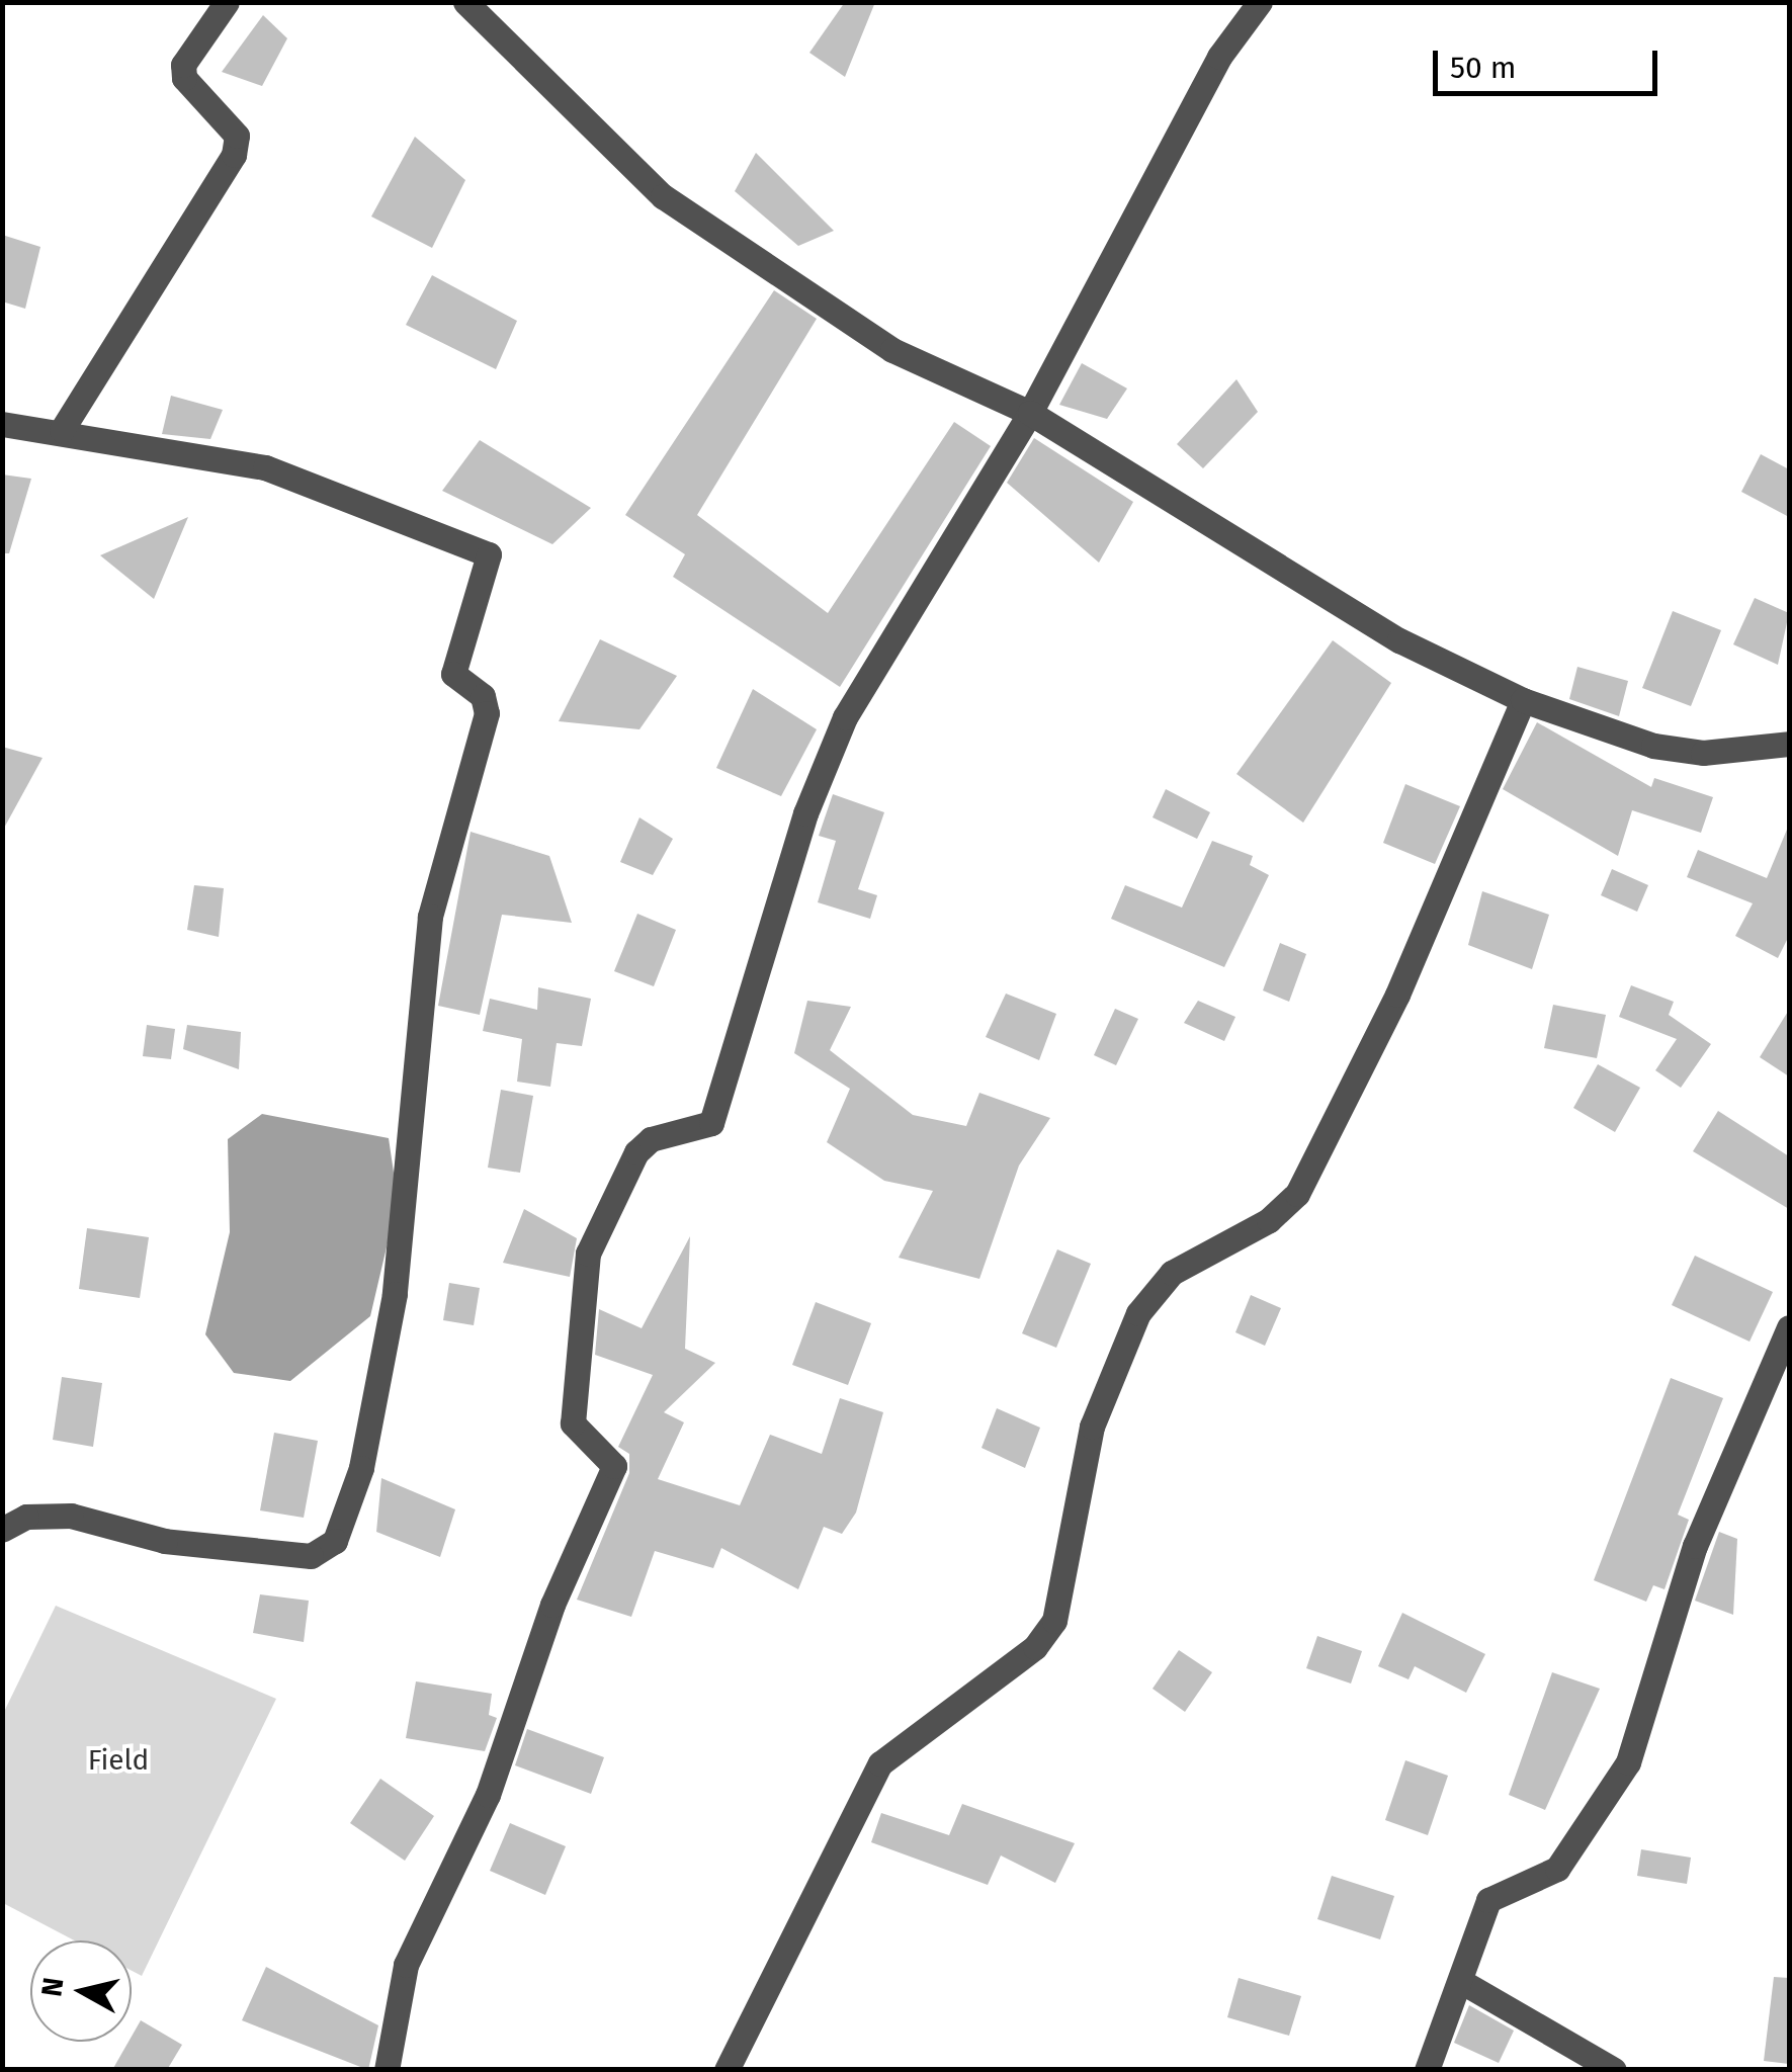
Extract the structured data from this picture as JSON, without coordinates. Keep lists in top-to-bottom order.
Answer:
{
  "parks": ["Field"],
  "scale_bar": "50 m",
  "north": "left"
}
